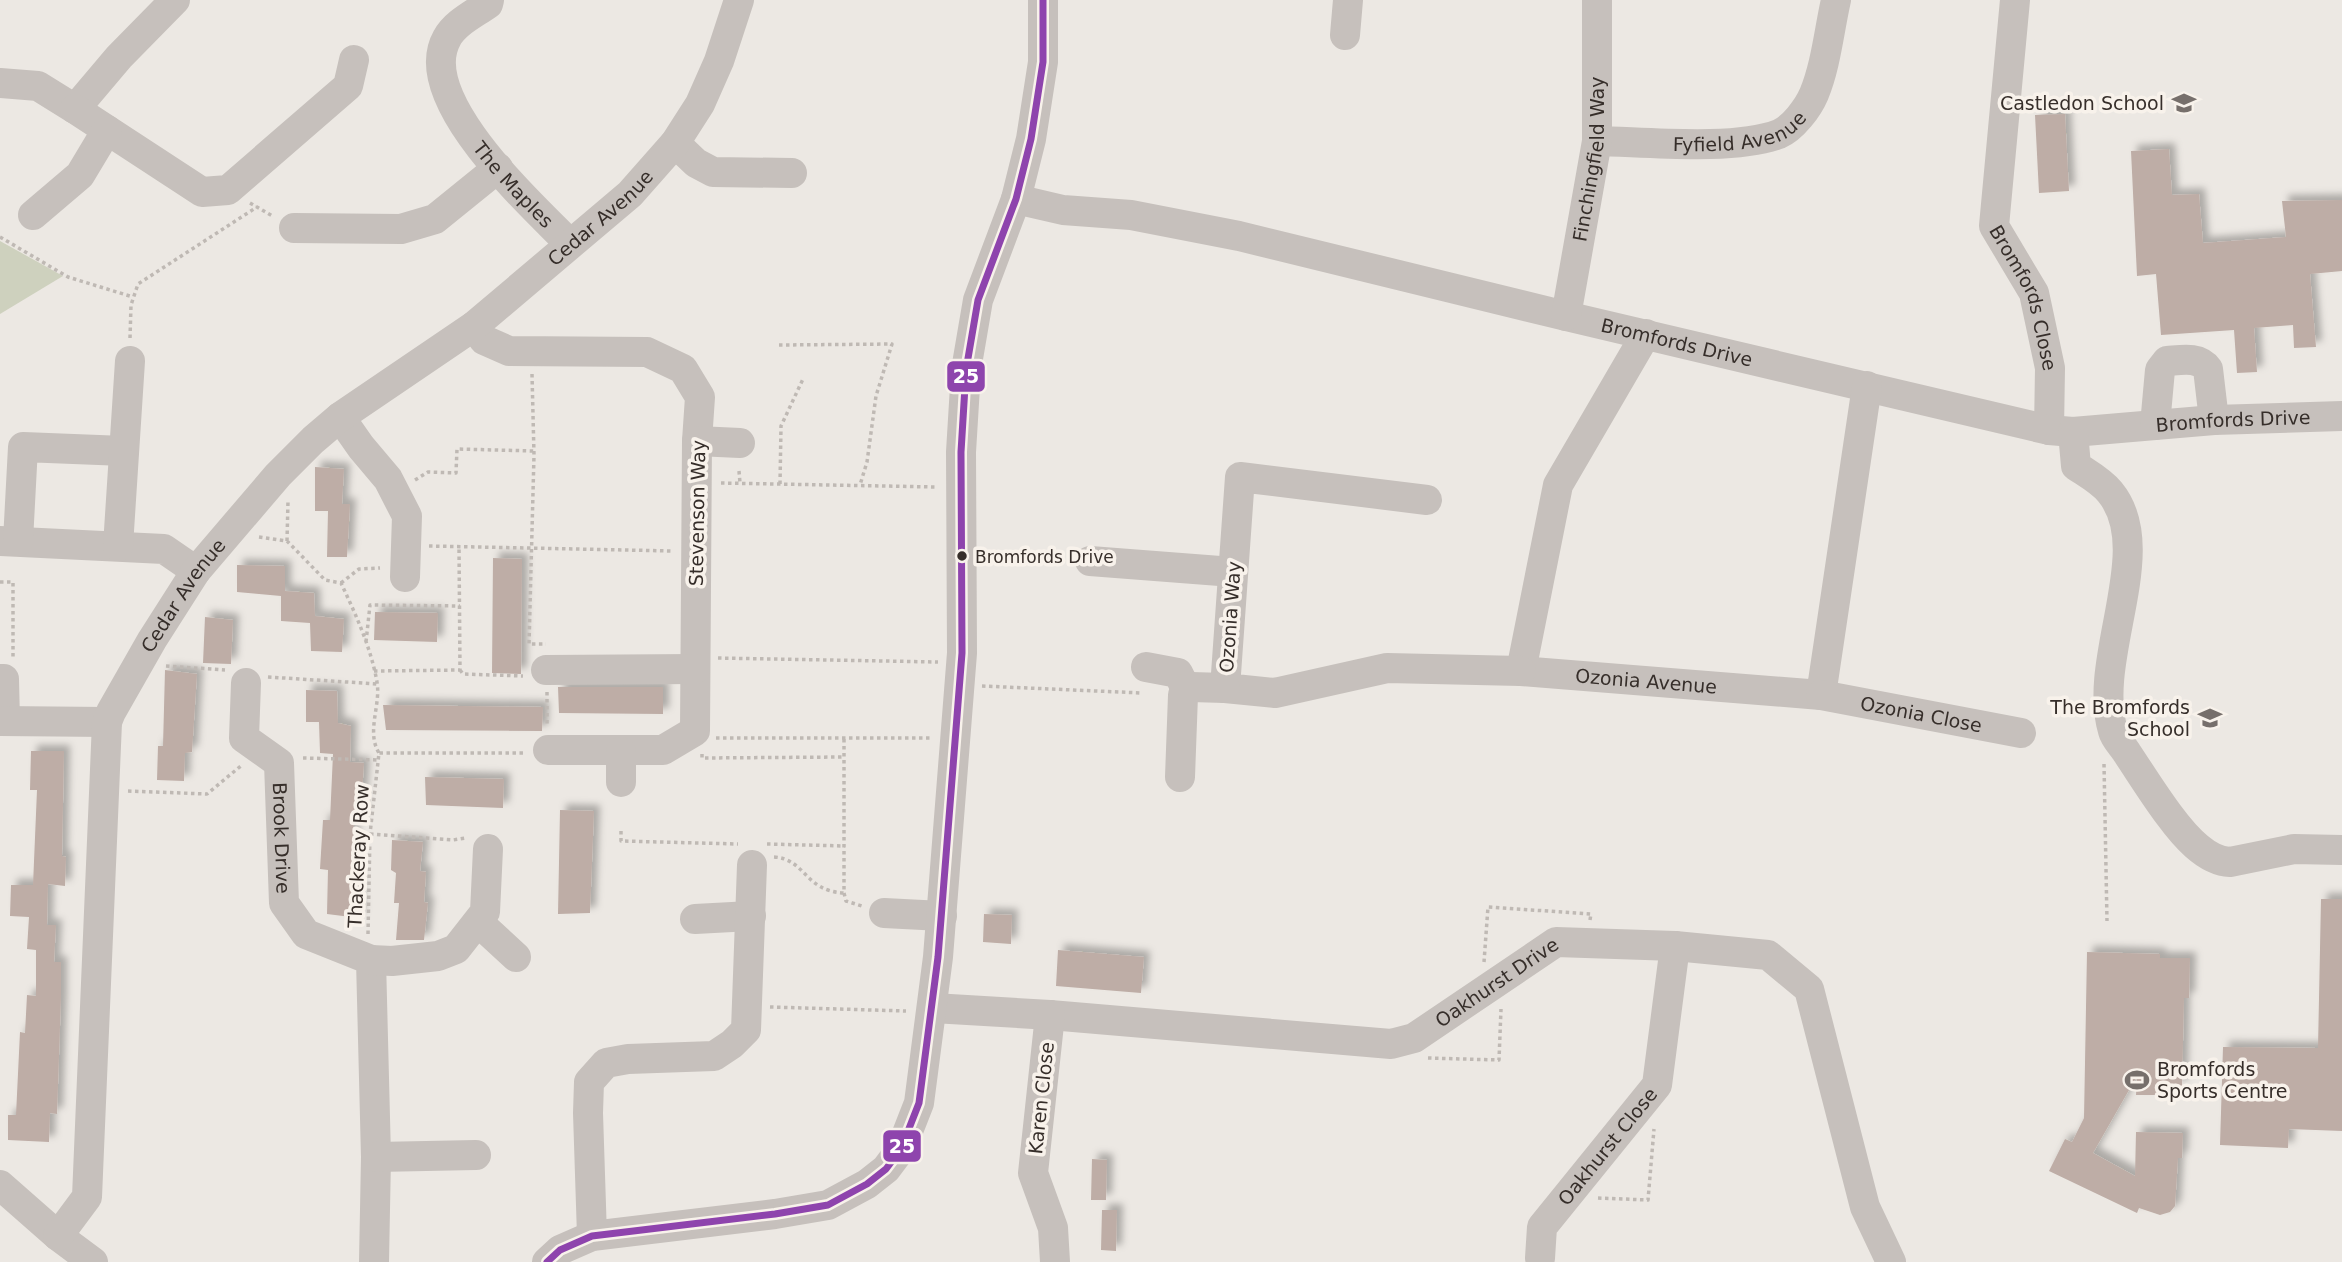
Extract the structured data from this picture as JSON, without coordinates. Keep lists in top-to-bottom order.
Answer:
{
  "streets": {
    "street": [
      "Fyfield Avenue",
      "Finchingfield Way",
      "The Maples",
      "Cedar Avenue",
      "Bromfords Close",
      "Bromfords Drive",
      "Stevenson Way",
      "Ozonia Way",
      "Ozonia Avenue",
      "Ozonia Close",
      "Brook Drive",
      "Oakhurst Drive",
      "Karen Close",
      "Oakhurst Close"
    ],
    "path": ["Thackeray Row"]
  },
  "crossings": [
    ["Fyfield Avenue", "Finchingfield Way"],
    ["Finchingfield Way", "Bromfords Drive"],
    ["The Maples", "Cedar Avenue"],
    ["Cedar Avenue", "Stevenson Way"],
    ["Bromfords Close", "Bromfords Drive"],
    ["Ozonia Way", "Ozonia Avenue"],
    ["Ozonia Avenue", "Ozonia Close"],
    ["Brook Drive", "Thackeray Row"],
    ["Oakhurst Drive", "Karen Close"],
    ["Oakhurst Drive", "Oakhurst Close"]
  ],
  "places": {
    "school or university": ["Castledon School", "The Bromfords School"],
    "other": ["Bromfords Drive"],
    "sports": ["Bromfords Sports Centre"]
  },
  "lines": ["transit line 25"]
}
